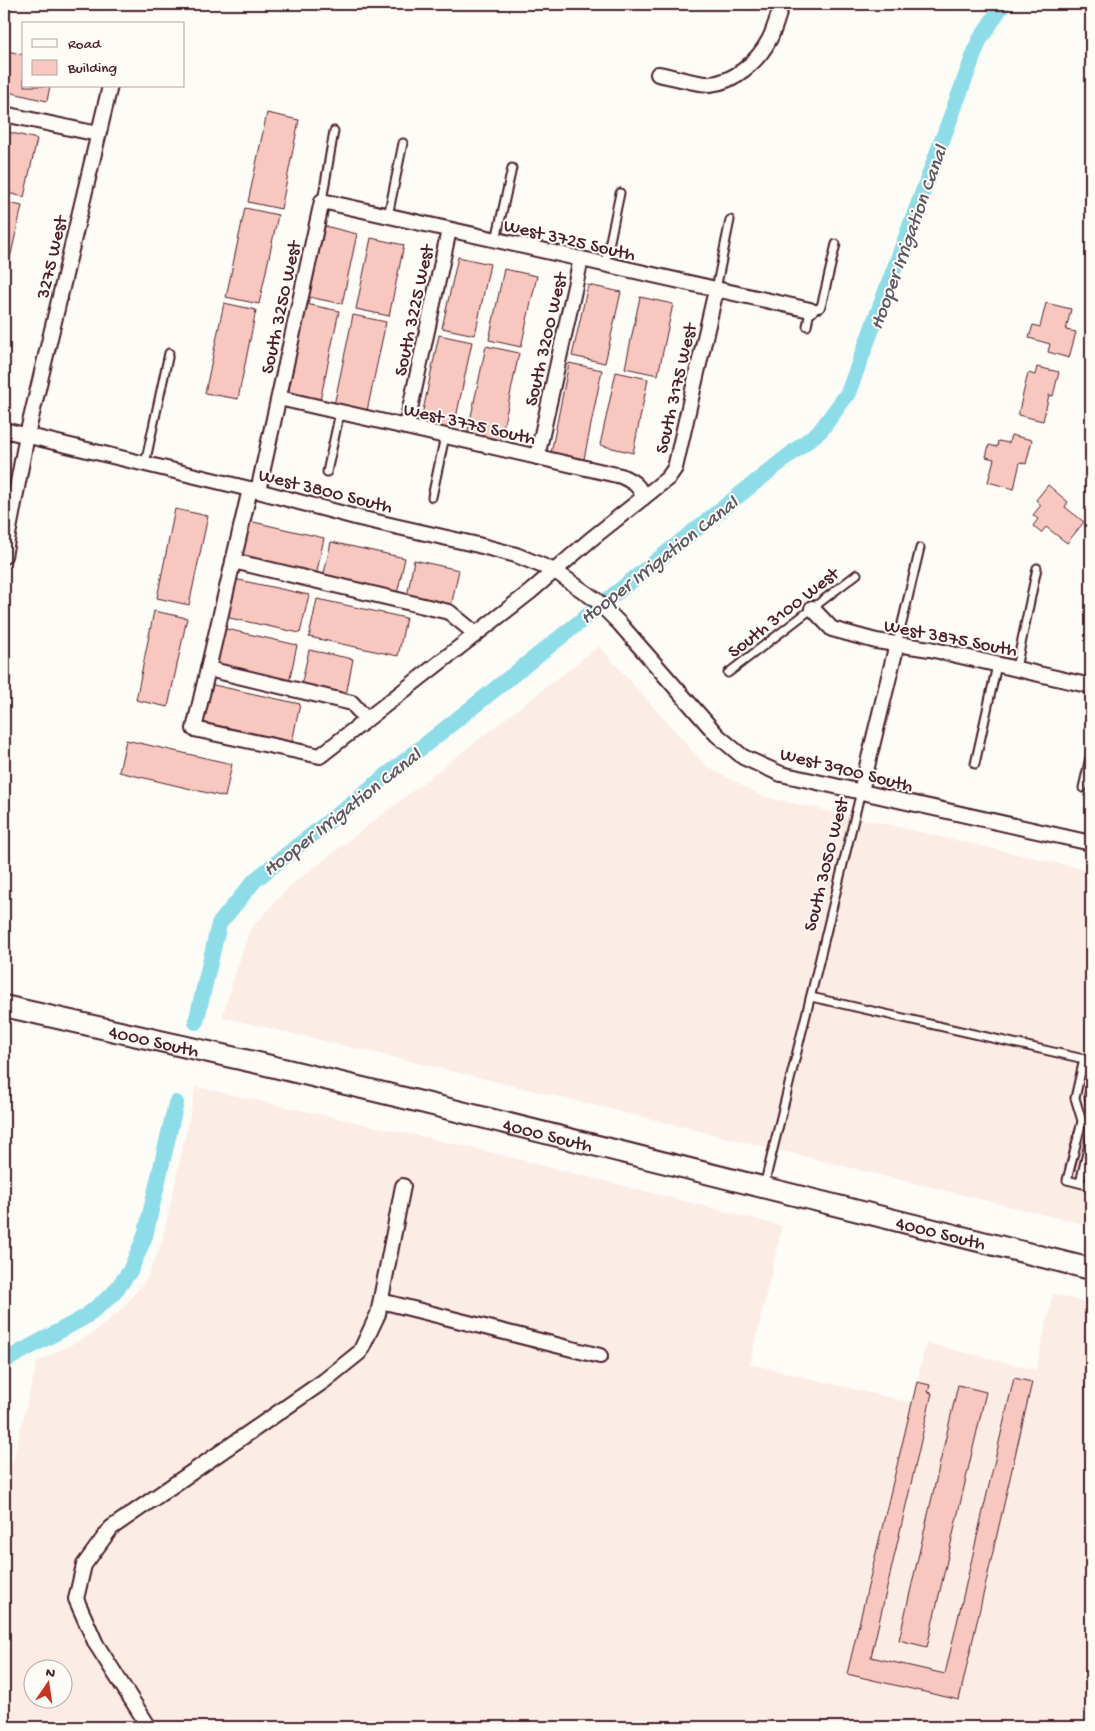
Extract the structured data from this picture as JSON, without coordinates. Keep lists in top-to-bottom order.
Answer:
{
  "streets": {
    "main road": ["4000 South"],
    "street": [
      "West 3725 South",
      "3275 West",
      "South 3250 West",
      "South 3225 West",
      "South 3200 West",
      "South 3175 West",
      "West 3775 South",
      "West 3800 South",
      "West 3875 South",
      "West 3900 South",
      "South 3050 West"
    ],
    "lane": ["South 3100 West"]
  },
  "crossings": [
    ["West 3725 South", "South 3250 West"],
    ["West 3725 South", "South 3225 West"],
    ["West 3725 South", "South 3200 West"],
    ["West 3725 South", "South 3175 West"],
    ["3275 West", "West 3800 South"],
    ["South 3250 West", "South 3175 West"],
    ["South 3250 West", "West 3775 South"],
    ["South 3250 West", "West 3800 South"],
    ["South 3225 West", "West 3775 South"],
    ["South 3200 West", "West 3775 South"],
    ["South 3175 West", "West 3775 South"],
    ["South 3175 West", "West 3800 South"],
    ["West 3800 South", "West 3900 South"],
    ["South 3100 West", "West 3875 South"],
    ["West 3875 South", "South 3050 West"],
    ["West 3900 South", "South 3050 West"],
    ["South 3050 West", "4000 South"]
  ],
  "water": ["Hooper Irrigation Canal"],
  "legend": ["Road", "Building"],
  "north": "top"
}
